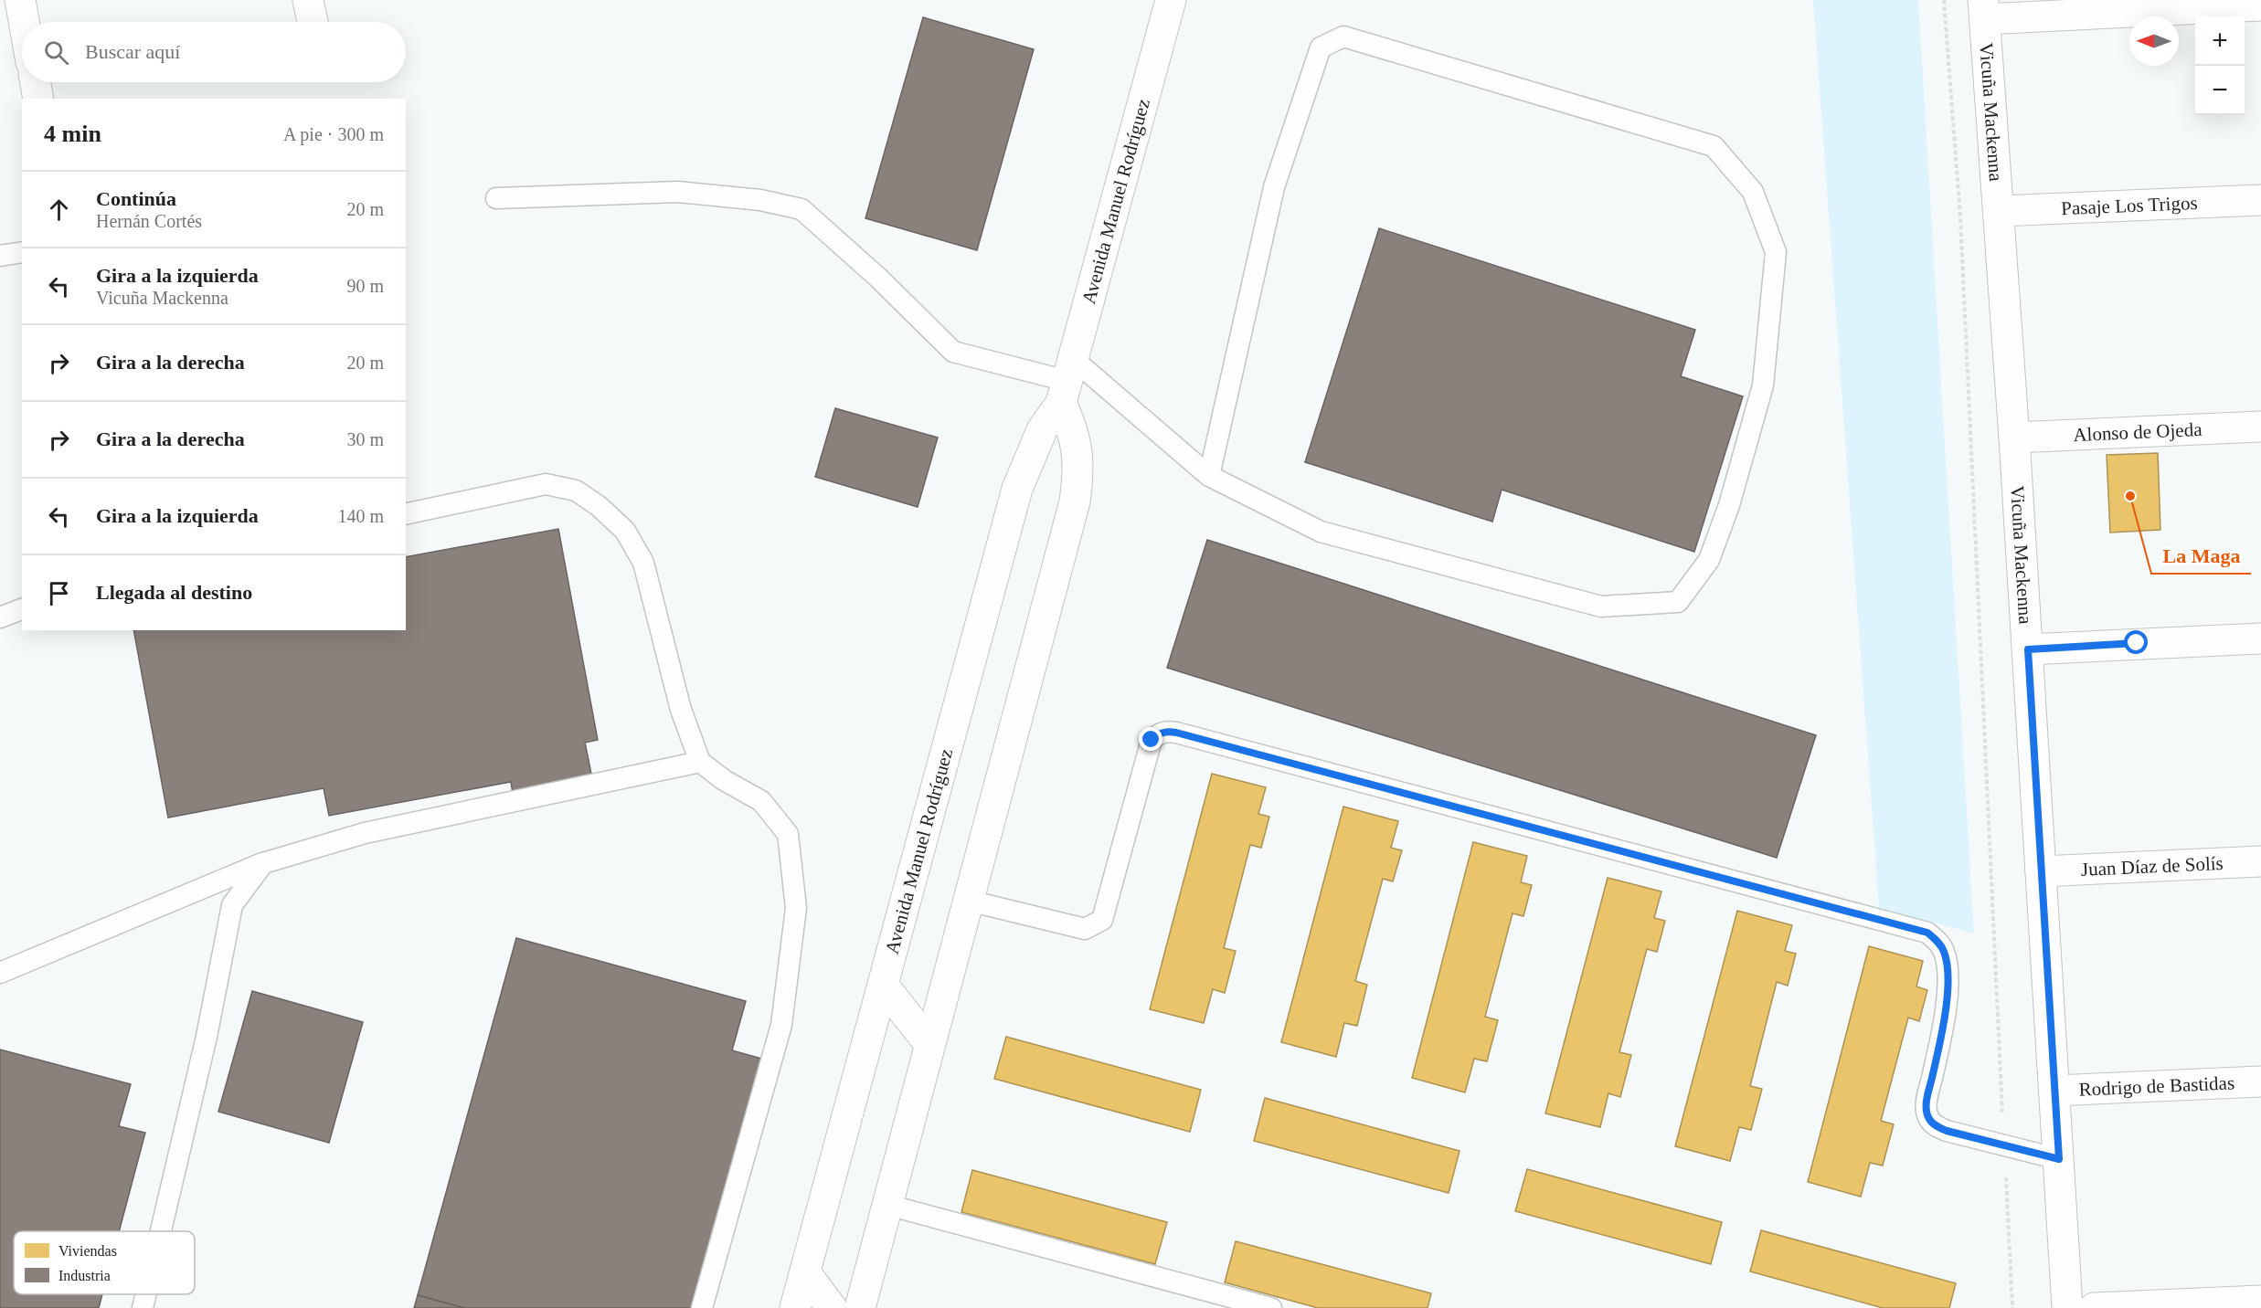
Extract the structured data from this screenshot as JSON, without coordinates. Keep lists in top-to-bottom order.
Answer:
{
  "streets": {
    "main road": [
      "Vicuña Mackenna",
      "Avenida Manuel Rodríguez",
      "Pasaje Los Trigos",
      "Alonso de Ojeda",
      "Juan Díaz de Solís",
      "Rodrigo de Bastidas"
    ]
  },
  "crossings": [
    ["Vicuña Mackenna", "Pasaje Los Trigos"],
    ["Vicuña Mackenna", "Alonso de Ojeda"],
    ["Vicuña Mackenna", "Juan Díaz de Solís"],
    ["Vicuña Mackenna", "Rodrigo de Bastidas"]
  ],
  "places": ["La Maga"],
  "legend": ["Viviendas", "Industria"],
  "north": "left",
  "page": {
    "map_buttons": ["+", "−"],
    "search": "Buscar aquí",
    "heading": ["4 min", "A pie · 300 m"],
    "list": [
      ["Continúa", "Hernán Cortés", "20 m"],
      ["Gira a la izquierda", "Vicuña Mackenna", "90 m"],
      ["Gira a la derecha", "20 m"],
      ["Gira a la derecha", "30 m"],
      ["Gira a la izquierda", "140 m"],
      "Llegada al destino"
    ]
  }
}
